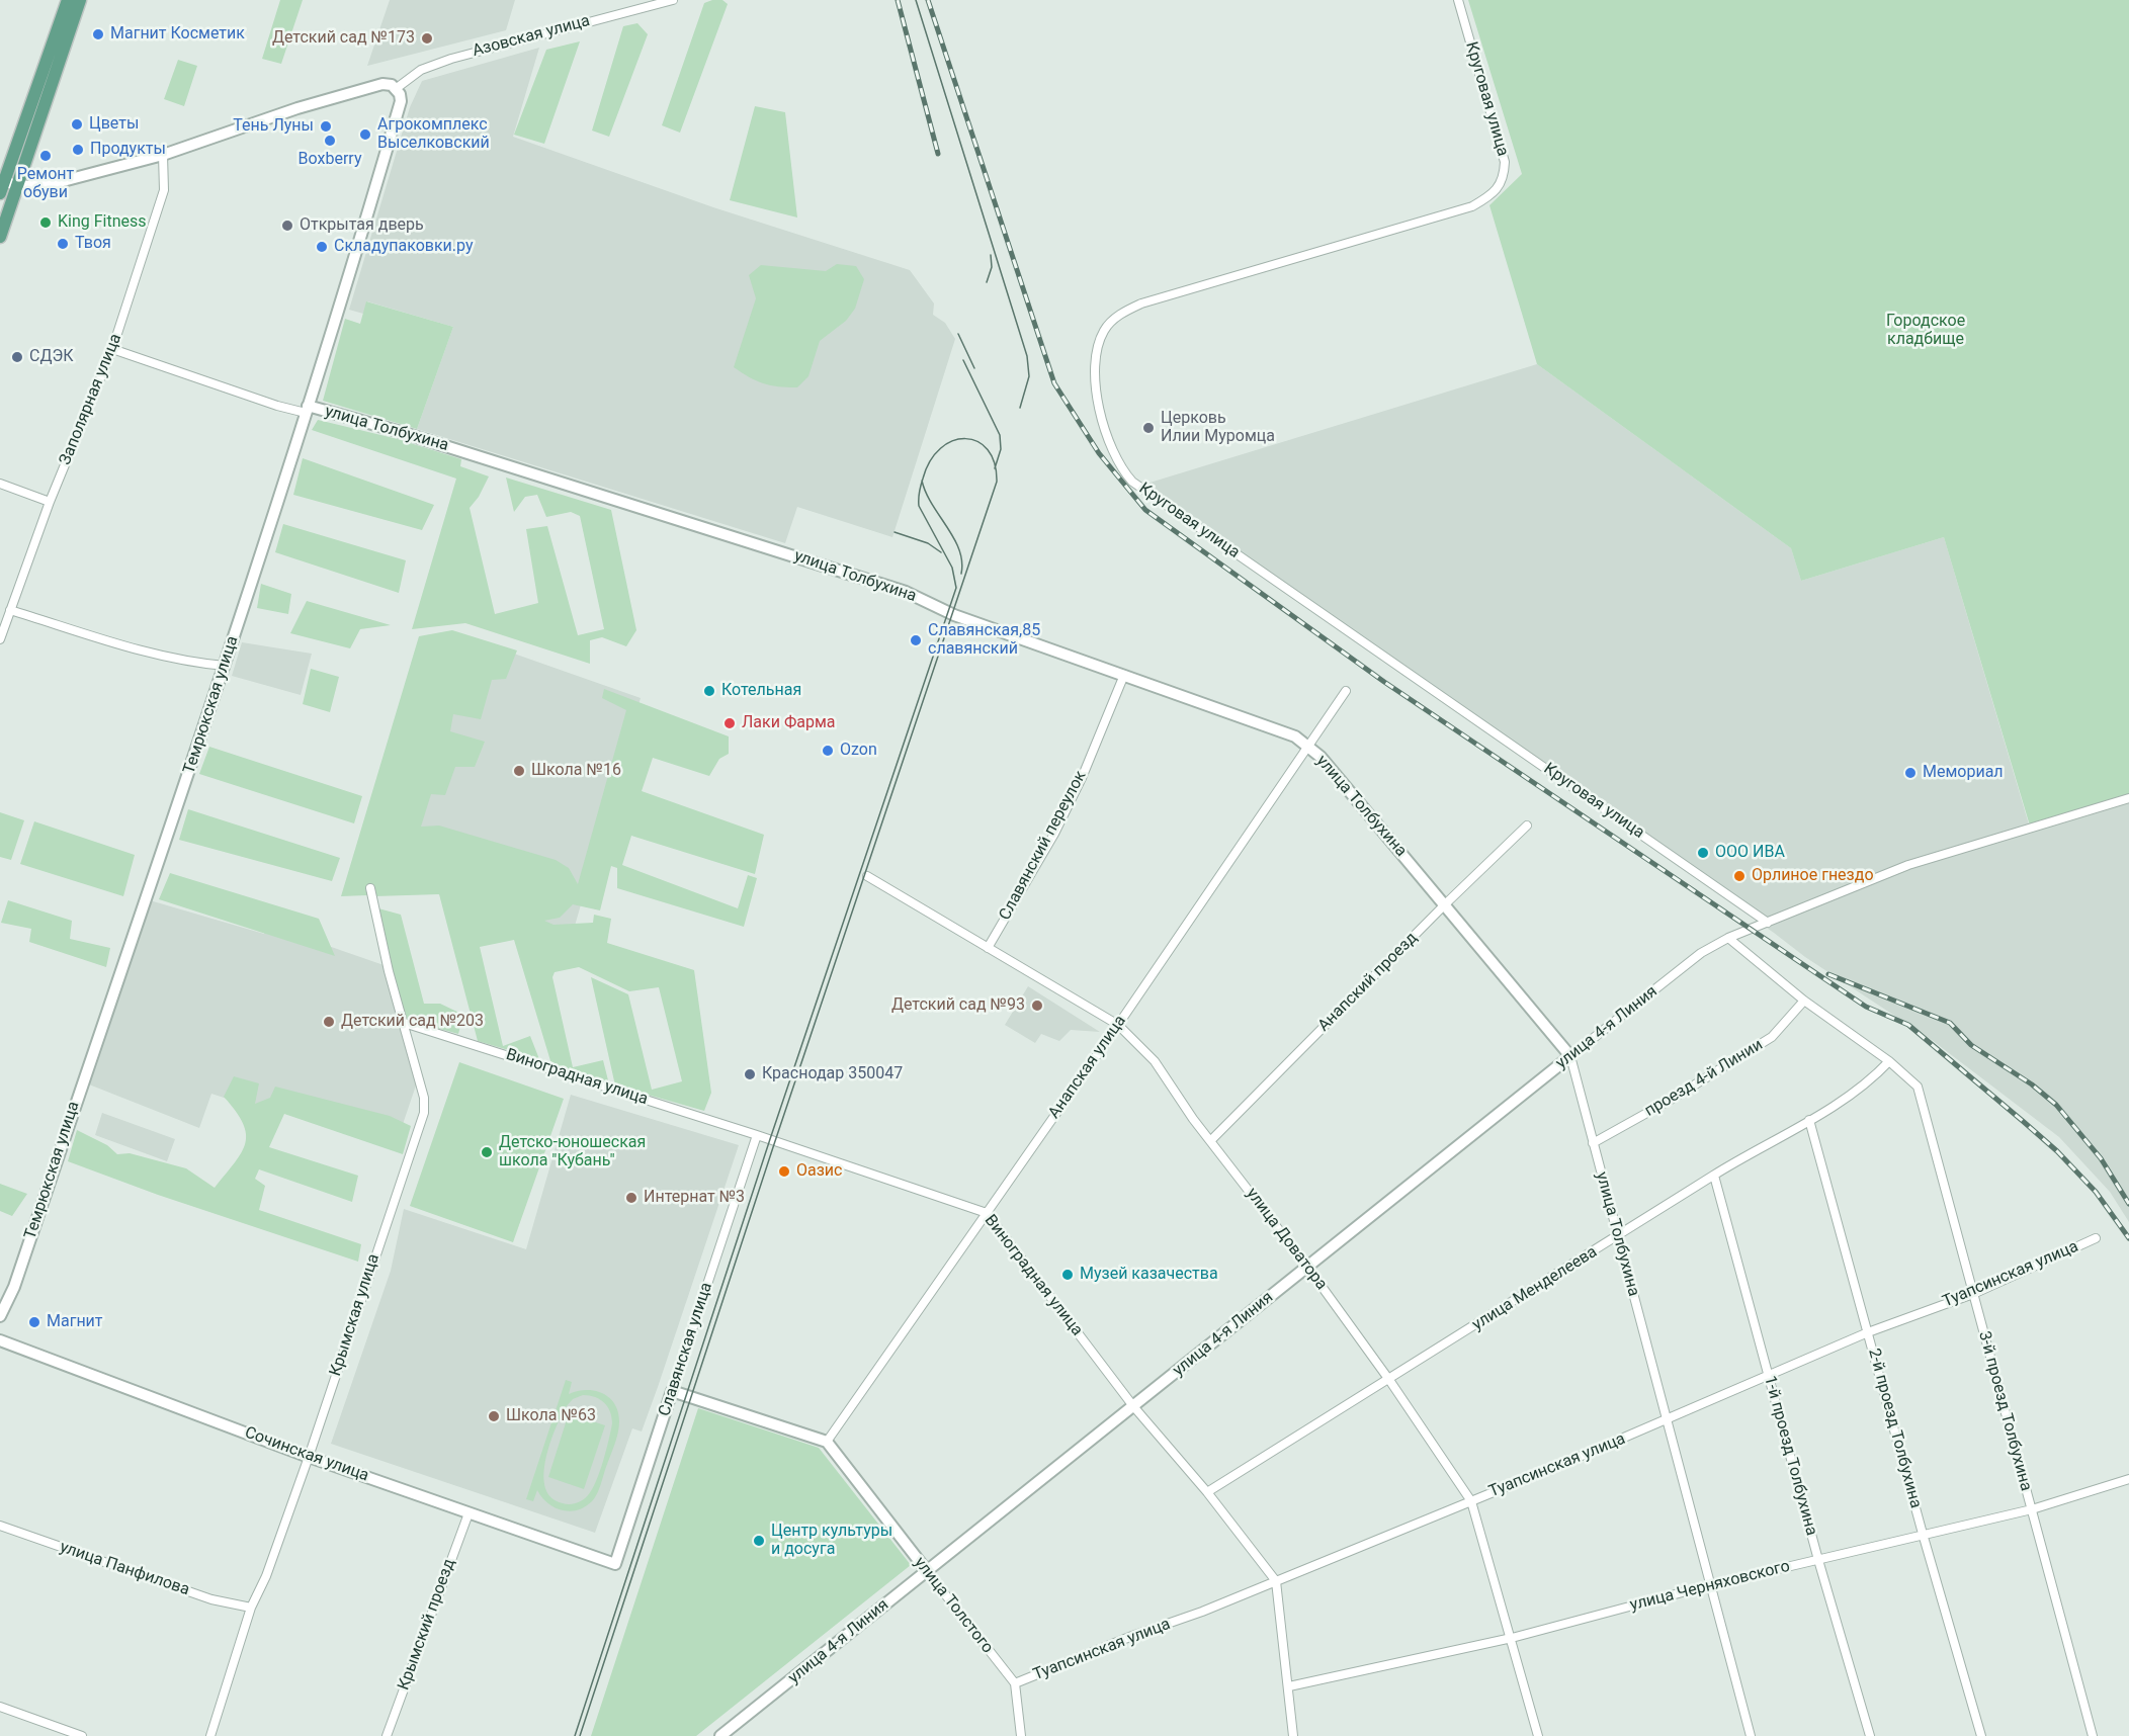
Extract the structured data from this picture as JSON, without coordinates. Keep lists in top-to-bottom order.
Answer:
{
  "streets": {
    "street": [
      "Азовская улица",
      "Круговая улица",
      "Заполярная улица",
      "улица Толбухина",
      "Темрюкская улица",
      "Славянский переулок",
      "Анапский проезд",
      "улица 4-я Линия",
      "Анапская улица",
      "Виноградная улица",
      "проезд 4-й Линии",
      "улица Доватора",
      "Туапсинская улица",
      "улица Менделеева",
      "Крымская улица",
      "Славянская улица",
      "3-й проезд Толбухина",
      "2-й проезд Толбухина",
      "Сочинская улица",
      "1-й проезд Толбухина",
      "улица Панфилова",
      "улица Черняховского",
      "улица Толстого",
      "Крымский проезд"
    ]
  },
  "crossings": [
    ["Азовская улица", "Темрюкская улица"],
    ["Круговая улица", "улица 4-я Линия"],
    ["улица Толбухина", "Темрюкская улица"],
    ["улица Толбухина", "Славянский переулок"],
    ["улица Толбухина", "Анапский проезд"],
    ["улица Толбухина", "улица 4-я Линия"],
    ["улица Толбухина", "Анапская улица"],
    ["улица Толбухина", "проезд 4-й Линии"],
    ["улица Толбухина", "Туапсинская улица"],
    ["улица Толбухина", "улица Менделеева"],
    ["улица Толбухина", "улица Черняховского"],
    ["Славянский переулок", "улица Доватора"],
    ["Анапский проезд", "улица Доватора"],
    ["улица 4-я Линия", "Виноградная улица"],
    ["улица 4-я Линия", "улица Доватора"],
    ["улица 4-я Линия", "улица Толстого"],
    ["Анапская улица", "Виноградная улица"],
    ["Анапская улица", "улица Доватора"],
    ["Анапская улица", "улица Толстого"],
    ["Виноградная улица", "Туапсинская улица"],
    ["Виноградная улица", "улица Менделеева"],
    ["Виноградная улица", "Крымская улица"],
    ["Виноградная улица", "Славянская улица"],
    ["Виноградная улица", "улица Черняховского"],
    ["улица Доватора", "Туапсинская улица"],
    ["улица Доватора", "улица Менделеева"],
    ["улица Доватора", "улица Черняховского"],
    ["Туапсинская улица", "3-й проезд Толбухина"],
    ["Туапсинская улица", "2-й проезд Толбухина"],
    ["Туапсинская улица", "1-й проезд Толбухина"],
    ["Туапсинская улица", "улица Толстого"],
    ["улица Менделеева", "3-й проезд Толбухина"],
    ["улица Менделеева", "2-й проезд Толбухина"],
    ["улица Менделеева", "1-й проезд Толбухина"],
    ["Крымская улица", "Сочинская улица"],
    ["Крымская улица", "улица Панфилова"],
    ["Славянская улица", "Сочинская улица"],
    ["3-й проезд Толбухина", "улица Черняховского"],
    ["2-й проезд Толбухина", "улица Черняховского"],
    ["Сочинская улица", "Крымский проезд"],
    ["1-й проезд Толбухина", "улица Черняховского"]
  ],
  "parks": ["Городское кладбище"],
  "places": [
    "Магнит Косметик",
    "Детский cад №173",
    "Цветы",
    "Тень Луны",
    "Агрокомплекс Выселковский",
    "Boxberry",
    "Продукты",
    "Ремонт обуви",
    "King Fitness",
    "Открытая дверь",
    "Твоя",
    "Складупаковки.ру",
    "СДЭК",
    "Церковь Илии Муромца",
    "Славянская,85 славянский",
    "Котельная",
    "Лаки Фарма",
    "Ozon",
    "Школа №16",
    "Мемориал",
    "ООО ИВА",
    "Орлиное гнездо",
    "Детский сад №93",
    "Детский сад №203",
    "Краснодар 350047",
    "Детско-юношеская школа \"Кубань\"",
    "Оазис",
    "Интернат №3",
    "Музей казачества",
    "Магнит",
    "Школа №63",
    "Центр культуры и досуга"
  ]
}
